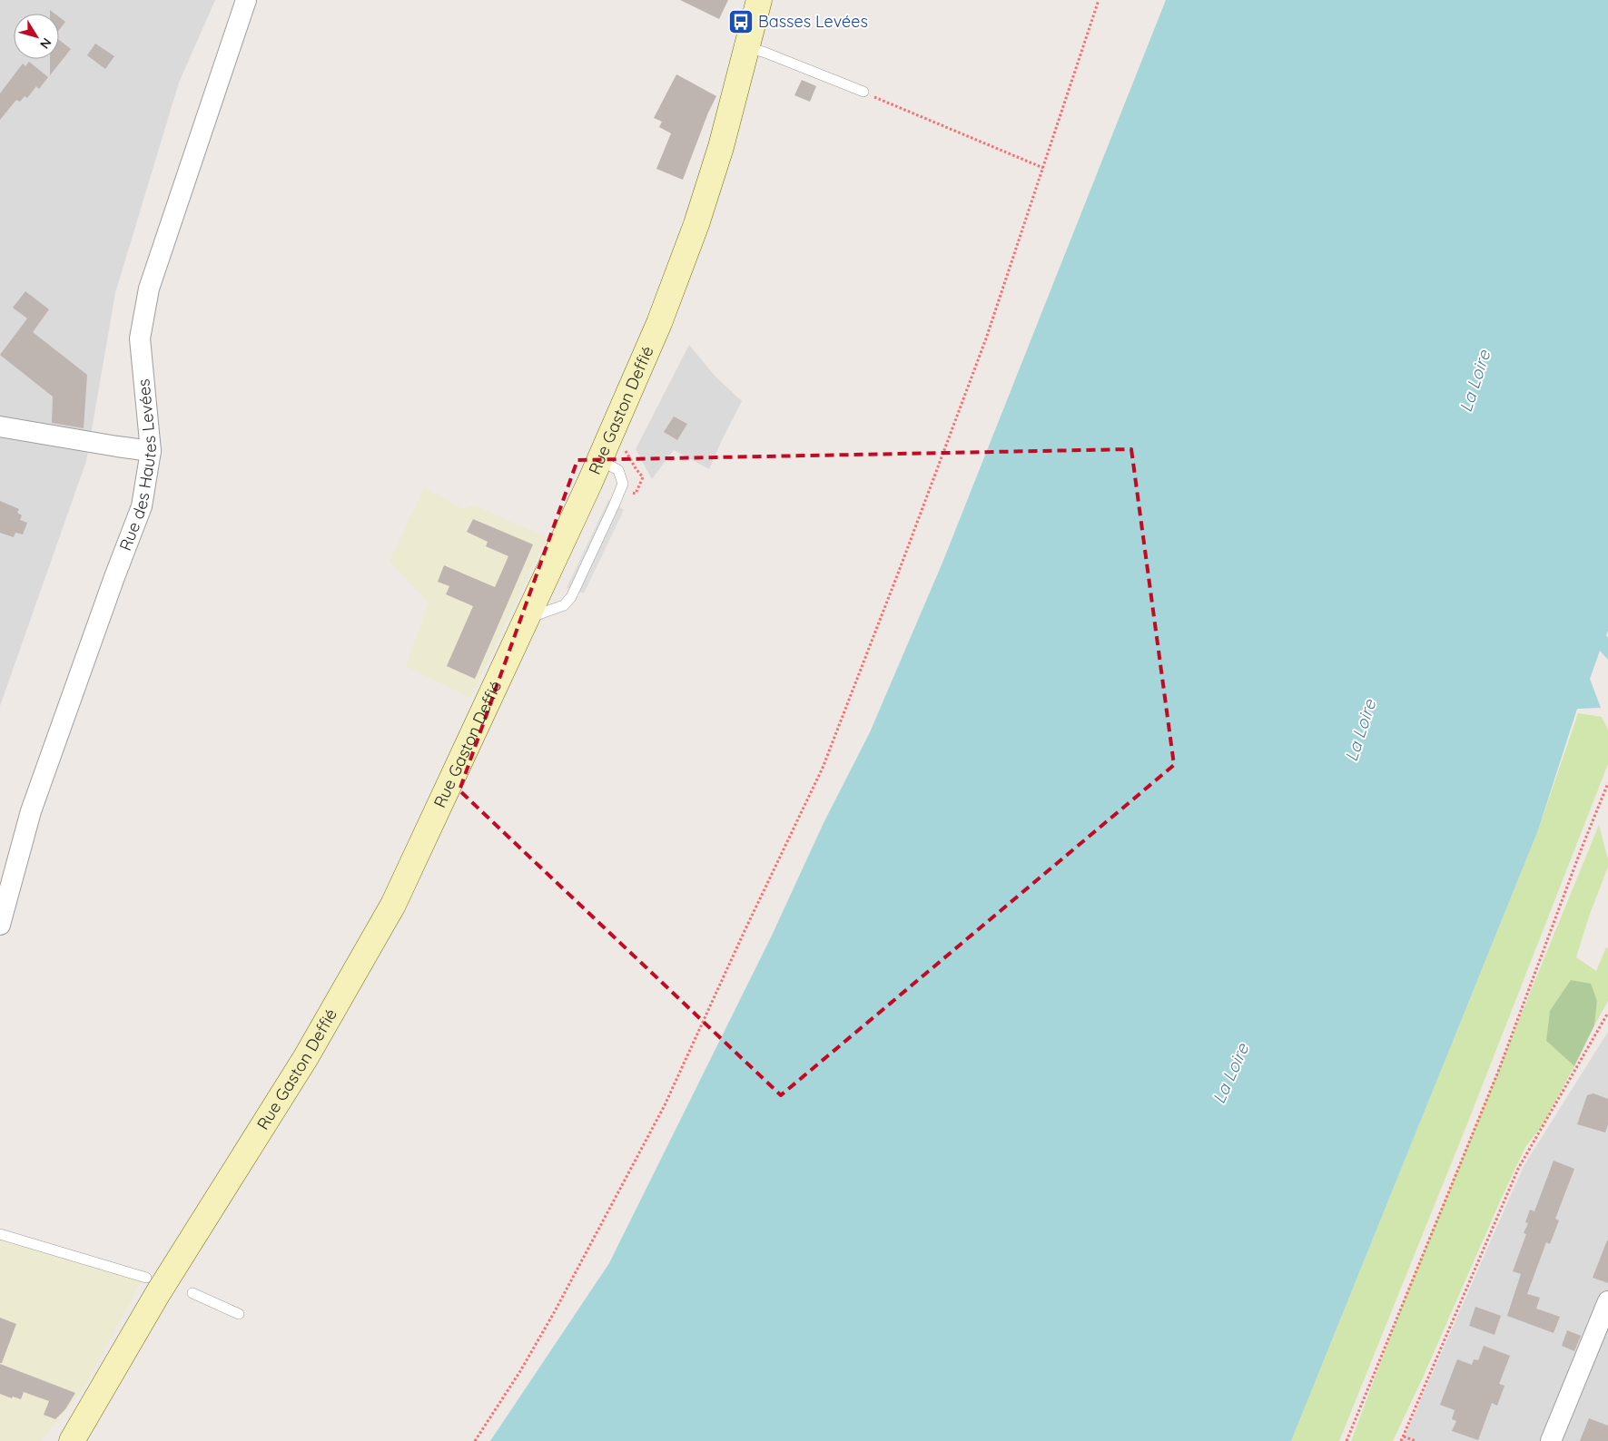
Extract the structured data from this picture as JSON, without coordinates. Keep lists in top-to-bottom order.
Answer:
{
  "streets": {
    "main road": ["Rue Gaston Deffié"],
    "street": ["Rue des Hautes Levées"]
  },
  "water": ["La Loire"],
  "places": {
    "bus stop": ["Basses Levées"]
  },
  "north": "bottom right"
}
